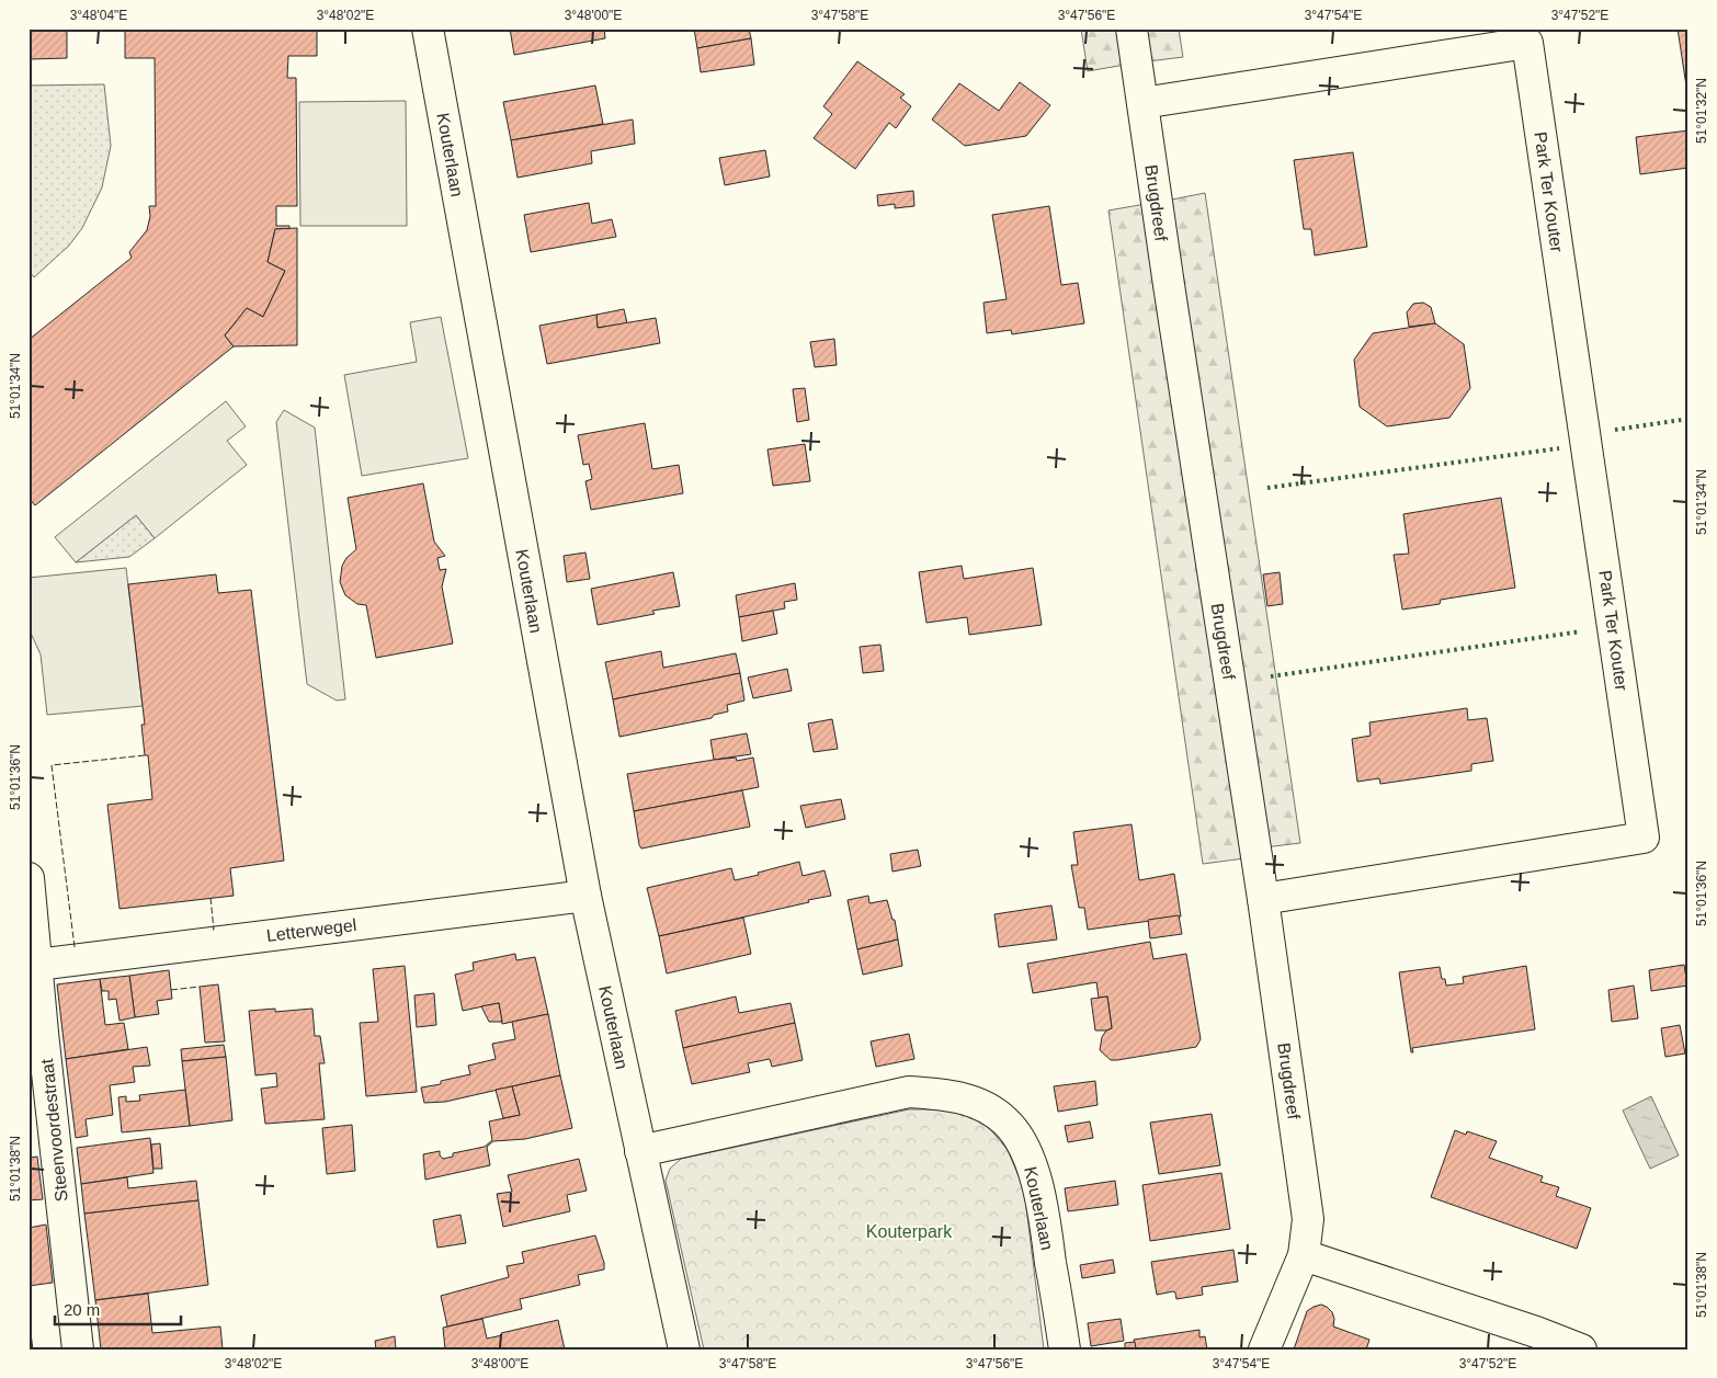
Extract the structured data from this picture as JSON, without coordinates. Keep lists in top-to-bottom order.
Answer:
{
  "streets": {
    "street": [
      "Kouterlaan",
      "Park Ter Kouter",
      "Brugdreef",
      "Letterwegel",
      "Steenvoordestraat"
    ]
  },
  "crossings": [
    ["Kouterlaan", "Letterwegel"],
    ["Park Ter Kouter", "Brugdreef"],
    ["Letterwegel", "Steenvoordestraat"]
  ],
  "parks": ["Kouterpark"],
  "scale_bar": "20 m",
  "coordinates": [
    "3°48'04\"E",
    "3°48'02\"E",
    "3°48'00\"E",
    "3°47'58\"E",
    "3°47'56\"E",
    "3°47'54\"E",
    "3°47'52\"E",
    "51°01'32\"N",
    "51°01'34\"N",
    "51°01'36\"N",
    "51°01'38\"N"
  ]
}
